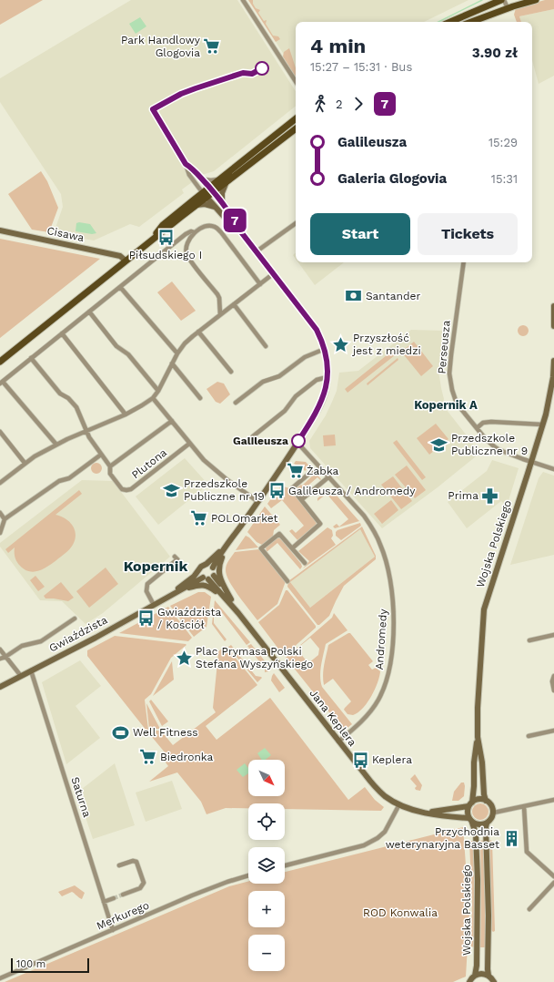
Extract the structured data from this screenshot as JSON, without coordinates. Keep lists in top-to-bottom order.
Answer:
{
  "streets": {
    "street": [
      "Cisawa",
      "Perseusza",
      "Plutona",
      "Wojska Polskiego",
      "Gwiaździsta",
      "Andromedy",
      "Jana Keplera",
      "Saturna",
      "Merkurego"
    ]
  },
  "crossings": [
    ["Perseusza", "Wojska Polskiego"],
    ["Wojska Polskiego", "Jana Keplera"],
    ["Gwiaździsta", "Jana Keplera"],
    ["Gwiaździsta", "Saturna"],
    ["Andromedy", "Jana Keplera"],
    ["Saturna", "Merkurego"]
  ],
  "districts": ["Kopernik A", "Kopernik"],
  "parks": ["ROD Konwalia"],
  "places": {
    "supermarket": [
      "Park Handlowy Glogovia",
      "Żabka",
      "POLOmarket",
      "Biedronka"
    ],
    "bus stop": [
      "Piłsudskiego I",
      "Galileusza / Andromedy",
      "Gwiaździsta / Kościół",
      "Keplera"
    ],
    "bank": ["Santander"],
    "place": ["Przyszłość jest z miedzi", "Plac Prymasa Polski Stefana Wyszyńskiego"],
    "other": ["Galileusza"],
    "school or university": ["Przedszkole Publiczne nr 9", "Przedszkole Publiczne nr 19"],
    "pharmacy": ["Prima"],
    "sports": ["Well Fitness"],
    "building": ["Przychodnia weterynaryjna Basset"]
  },
  "lines": ["bus line 7"],
  "scale_bar": "100 m",
  "north": "bottom right",
  "page": {
    "on_map": "7",
    "heading": ["4 min", "15:27 – 15:31 · Bus", "3.90 zł"],
    "legs": ["2", "7"],
    "list": [
      {
        "name": "Galileusza",
        "value": "15:29"
      },
      {
        "name": "Galeria Glogovia",
        "value": "15:31"
      }
    ],
    "buttons": ["Start", "Tickets"],
    "map_buttons": ["+", "−"],
    "scale": "100 m"
  }
}
